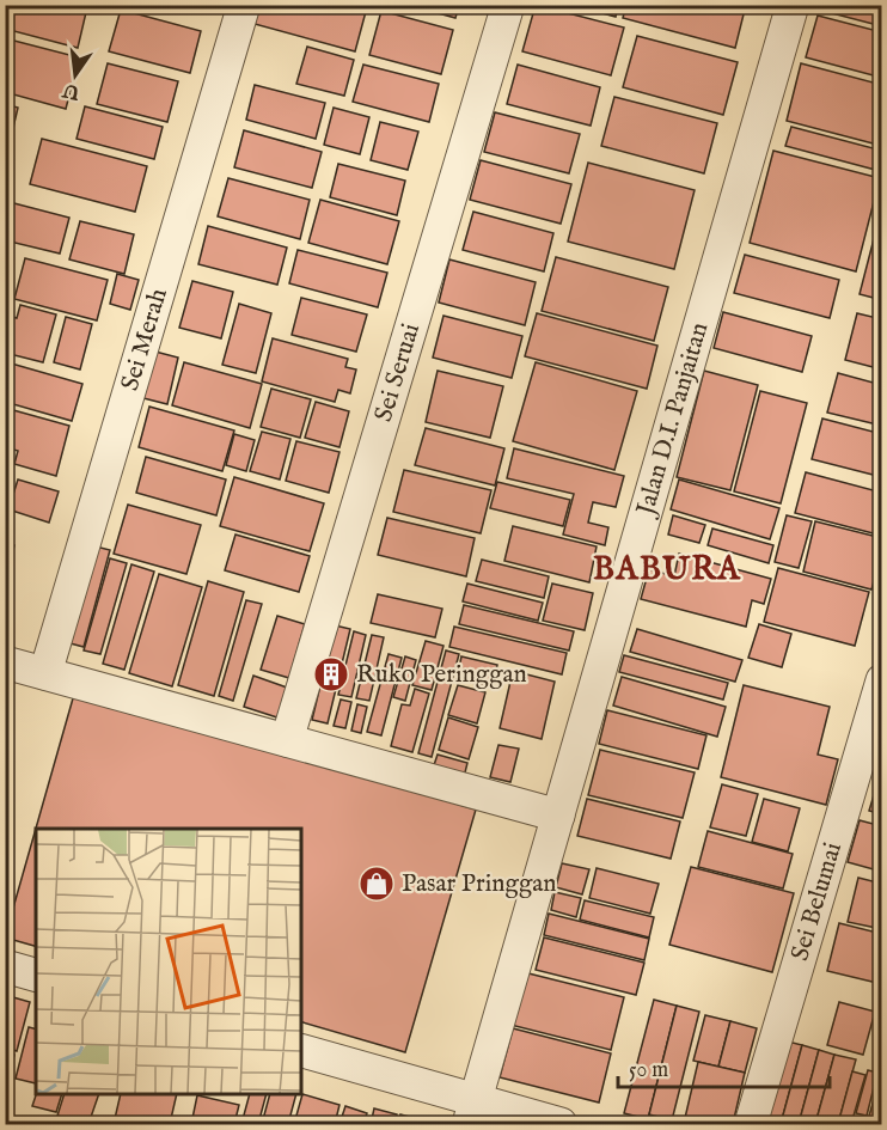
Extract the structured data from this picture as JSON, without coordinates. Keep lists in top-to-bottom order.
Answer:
{
  "streets": {
    "street": [
      "Sei Merah",
      "Sei Seruai",
      "Jalan D.I. Panjaitan",
      "Sei Belumai"
    ]
  },
  "districts": ["BABURA"],
  "places": {
    "building": ["Ruko Peringgan"],
    "shop": ["Pasar Pringgan"]
  },
  "scale_bar": "50 m",
  "north": "bottom"
}
